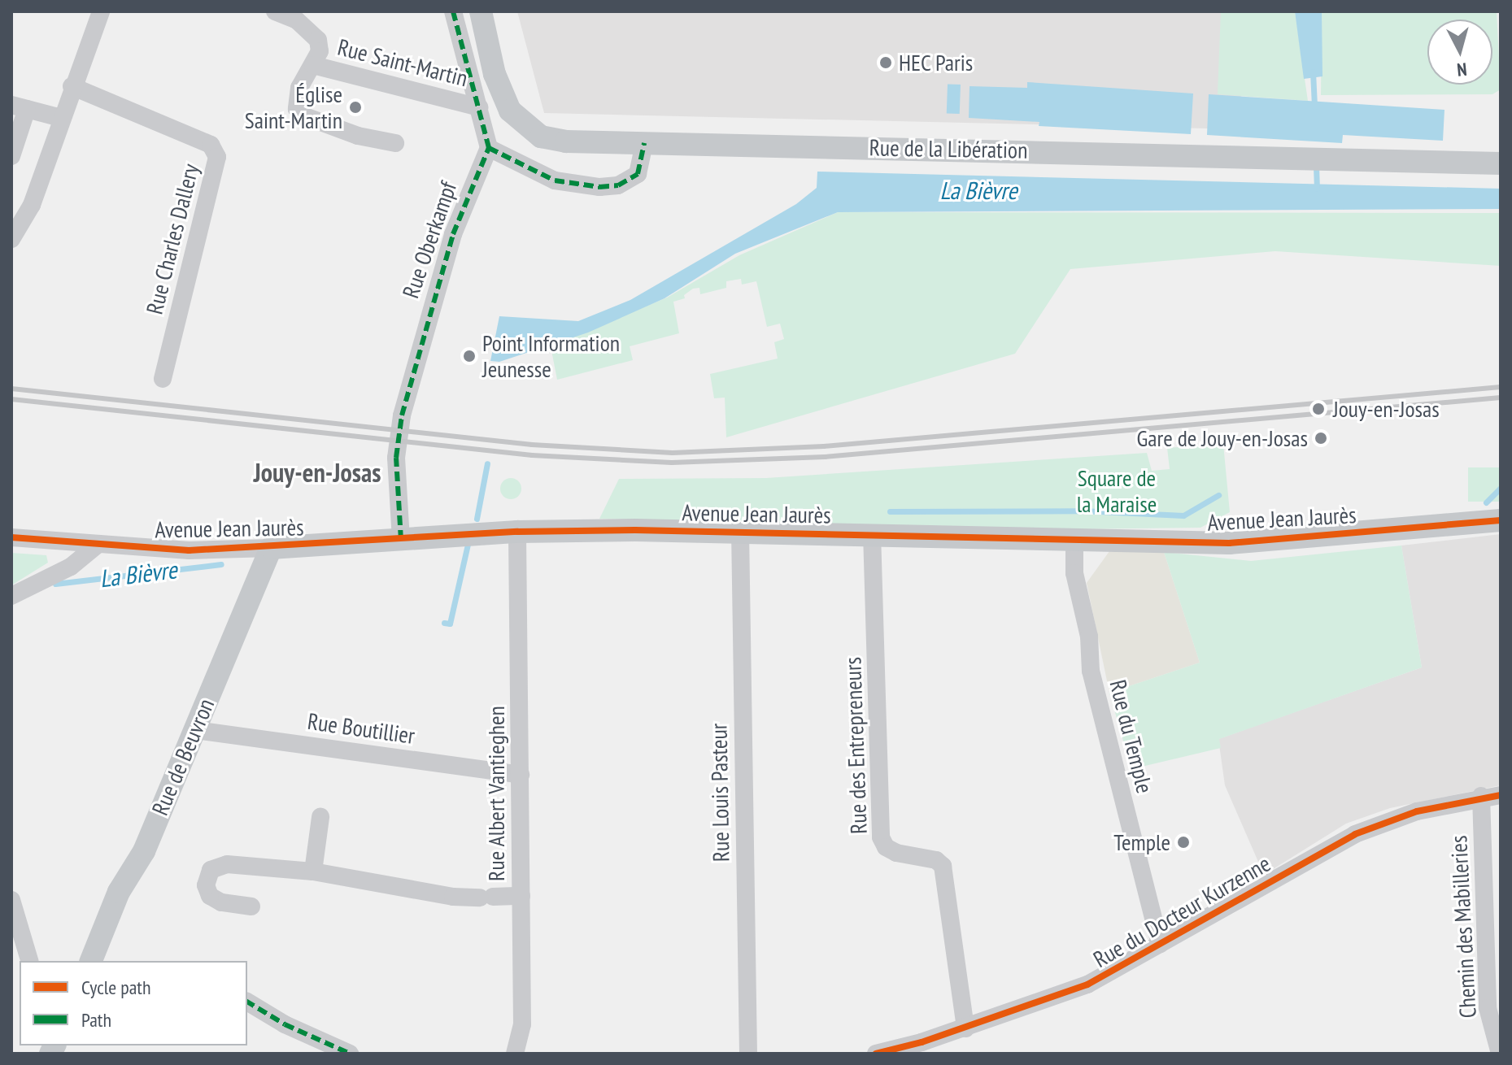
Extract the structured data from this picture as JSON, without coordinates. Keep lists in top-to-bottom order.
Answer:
{
  "streets": {
    "main road": ["Rue de la Libération", "Avenue Jean Jaurès", "Rue de Beuvron"],
    "street": [
      "Rue Saint-Martin",
      "Rue Charles Dallery",
      "Rue Oberkampf",
      "Rue Boutillier",
      "Rue du Temple",
      "Rue des Entrepreneurs",
      "Rue Louis Pasteur",
      "Rue Albert Vantieghen",
      "Rue du Docteur Kurzenne",
      "Chemin des Mabilleries"
    ]
  },
  "crossings": [
    ["Rue Oberkampf", "Avenue Jean Jaurès"],
    ["Avenue Jean Jaurès", "Rue du Temple"],
    ["Avenue Jean Jaurès", "Rue des Entrepreneurs"],
    ["Avenue Jean Jaurès", "Rue de Beuvron"],
    ["Avenue Jean Jaurès", "Rue Louis Pasteur"],
    ["Avenue Jean Jaurès", "Rue Albert Vantieghen"],
    ["Rue Boutillier", "Rue de Beuvron"],
    ["Rue Boutillier", "Rue Albert Vantieghen"],
    ["Rue du Temple", "Rue du Docteur Kurzenne"],
    ["Rue des Entrepreneurs", "Rue du Docteur Kurzenne"],
    ["Rue du Docteur Kurzenne", "Chemin des Mabilleries"]
  ],
  "districts": ["Jouy-en-Josas"],
  "water": ["La Bièvre"],
  "parks": ["Square de la Maraise"],
  "places": [
    "HEC Paris",
    "Église Saint-Martin",
    "Point Information Jeunesse",
    "Jouy-en-Josas",
    "Gare de Jouy-en-Josas",
    "Temple"
  ],
  "legend": ["Cycle path", "Path"],
  "north": "bottom"
}
